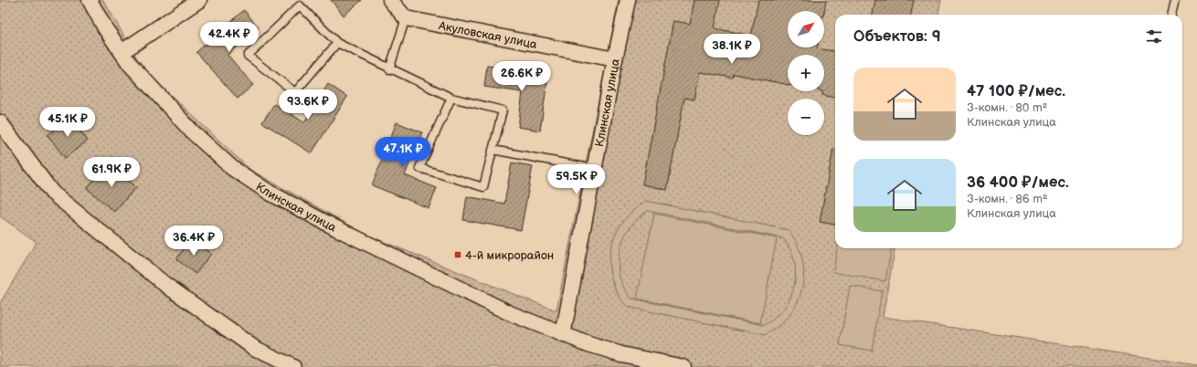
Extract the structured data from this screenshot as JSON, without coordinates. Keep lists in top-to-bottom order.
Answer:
{
  "streets": {
    "street": ["Акуловская улица", "Клинская улица"]
  },
  "crossings": [
    ["Акуловская улица", "Клинская улица"]
  ],
  "places": {
    "transit": ["4-й микрорайон"]
  },
  "north": "top right",
  "page": {
    "map_buttons": ["+", "−"],
    "heading": "Объектов: 9",
    "price": [
      "42.4K ₽",
      "38.1K ₽",
      "26.6K ₽",
      "93.6K ₽",
      "45.1K ₽",
      "47.1K ₽",
      "61.9K ₽",
      "59.5K ₽",
      "36.4K ₽"
    ],
    "list": [
      {
        "name": "47 100 ₽/мес.",
        "note": "3-комн. · 80 m² · Клинская улица"
      },
      {
        "name": "36 400 ₽/мес.",
        "note": "3-комн. · 86 m² · Клинская улица"
      }
    ]
  }
}
